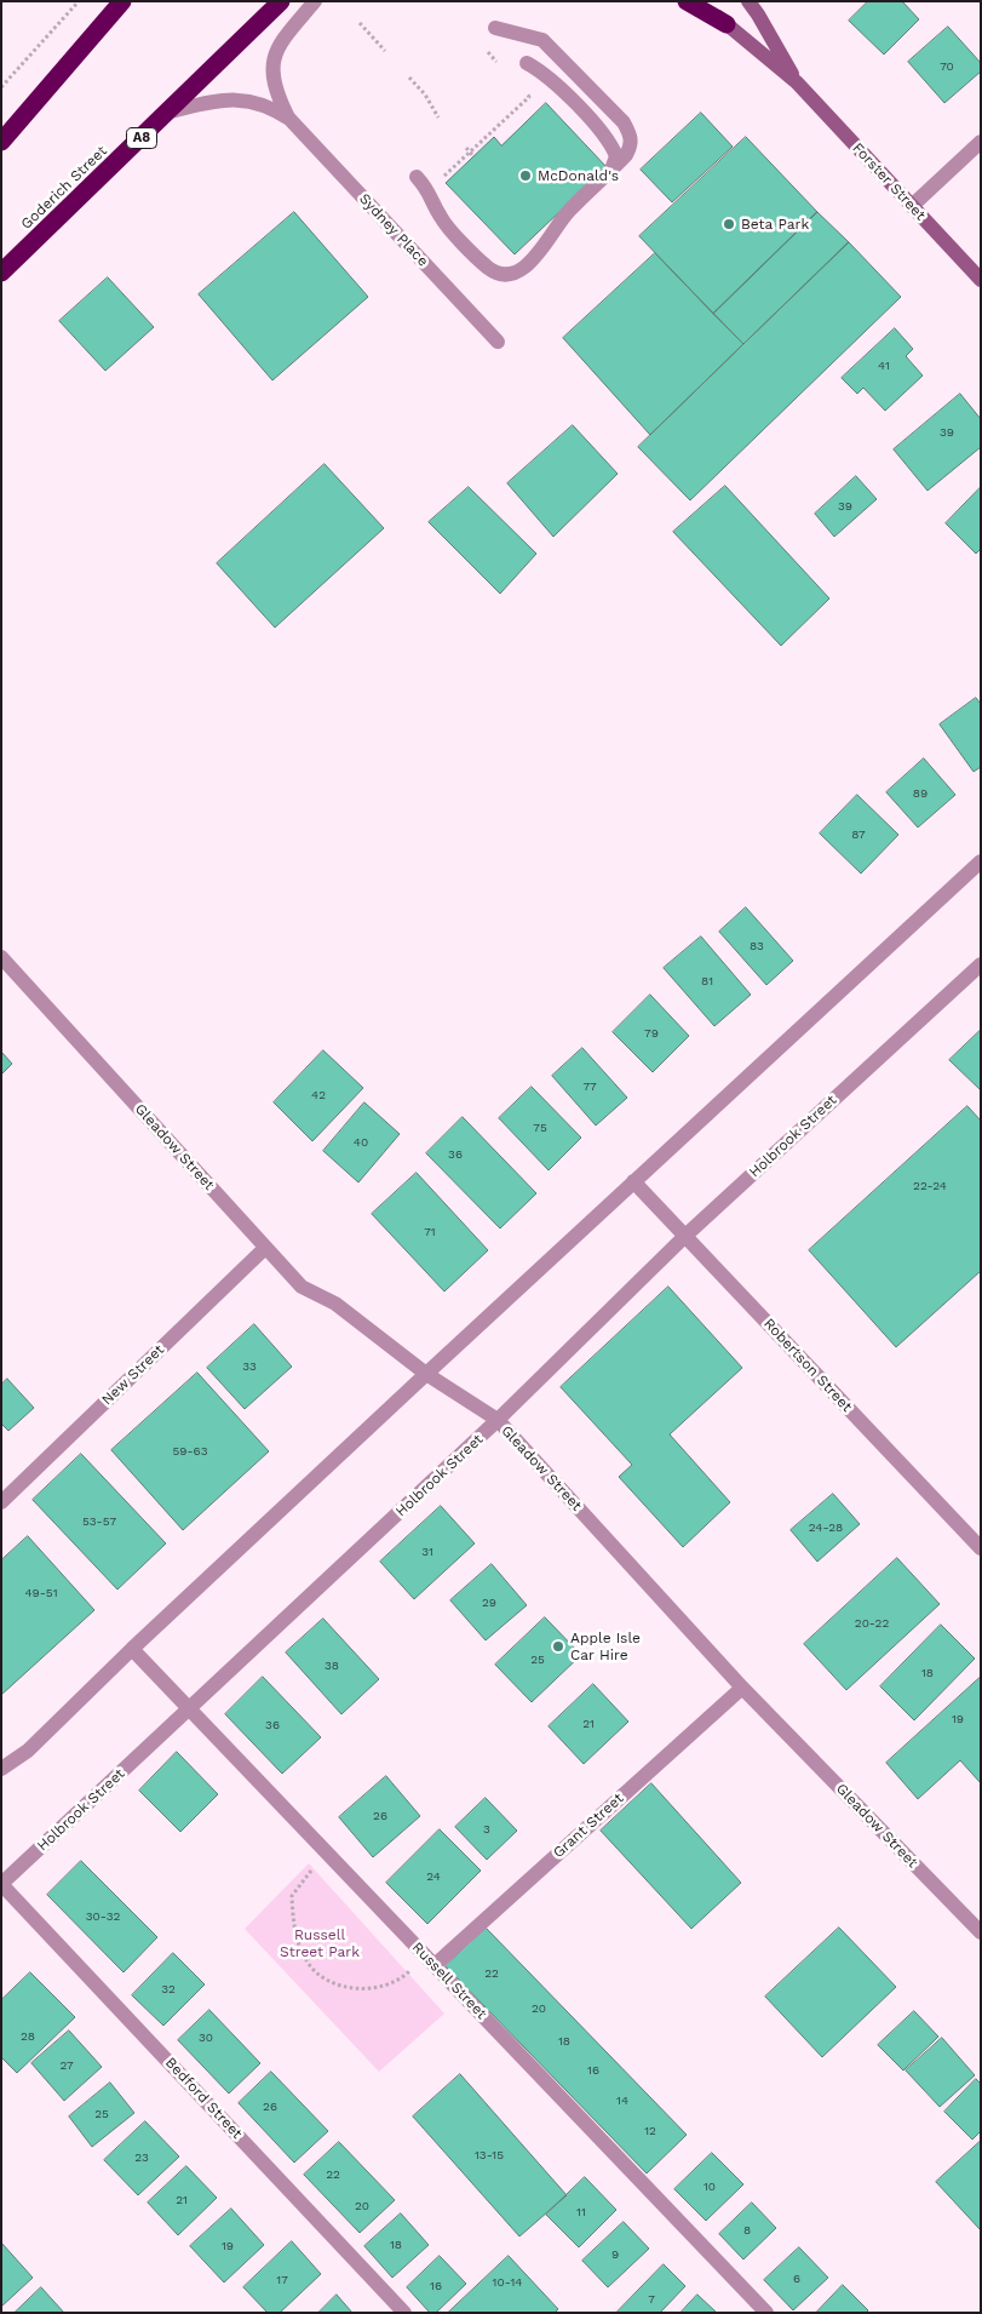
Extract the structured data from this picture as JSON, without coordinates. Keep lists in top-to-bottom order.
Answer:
{
  "streets": {
    "highway": ["A8", "Goderich Street"],
    "street": [
      "Forster Street",
      "Sydney Place",
      "Holbrook Street",
      "Gleadow Street",
      "Robertson Street",
      "New Street",
      "Grant Street",
      "Russell Street",
      "Bedford Street"
    ]
  },
  "crossings": [
    ["Goderich Street", "Sydney Place"],
    ["Holbrook Street", "Gleadow Street"],
    ["Holbrook Street", "Robertson Street"],
    ["Holbrook Street", "Russell Street"],
    ["Holbrook Street", "Bedford Street"],
    ["Gleadow Street", "New Street"],
    ["Gleadow Street", "Grant Street"],
    ["Grant Street", "Russell Street"]
  ],
  "parks": ["Russell Street Park"],
  "places": ["McDonald's", "Beta Park", "Apple Isle Car Hire"],
  "house_numbers": [
    "70",
    "41",
    "39",
    "39",
    "89",
    "87",
    "83",
    "81",
    "79",
    "77",
    "42",
    "75",
    "40",
    "36",
    "22-24",
    "71",
    "33",
    "59-63",
    "53-57",
    "24-28",
    "31",
    "49-51",
    "29",
    "20-22",
    "25",
    "38",
    "18",
    "19",
    "21",
    "36",
    "26",
    "3",
    "24",
    "30-32",
    "22",
    "32",
    "20",
    "28",
    "30",
    "18",
    "27",
    "16",
    "14",
    "26",
    "25",
    "12",
    "13-15",
    "23",
    "22",
    "10",
    "21",
    "20",
    "11",
    "8",
    "18",
    "19",
    "9",
    "6",
    "17",
    "10-14",
    "16",
    "7"
  ]
}
